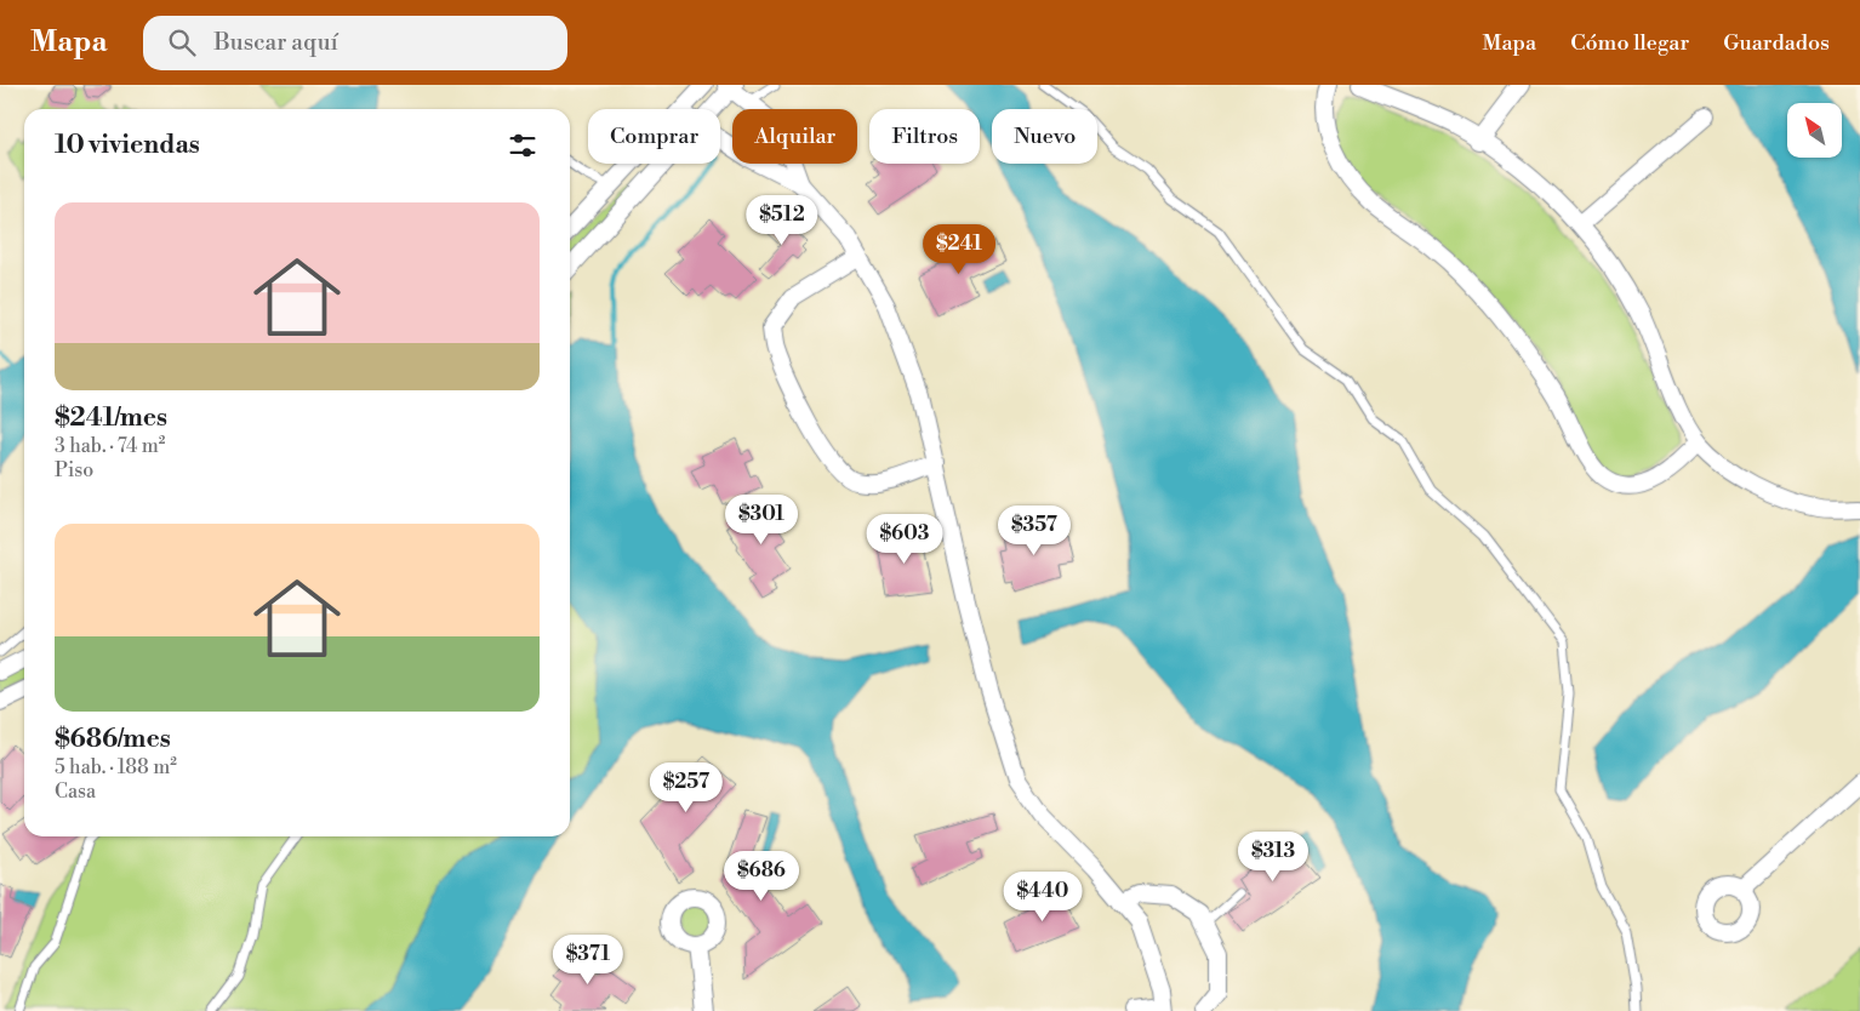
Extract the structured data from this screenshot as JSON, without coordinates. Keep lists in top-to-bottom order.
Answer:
{
  "north": "top left",
  "page": {
    "header": "Mapa",
    "search": "Buscar aquí",
    "nav": ["Mapa", "Cómo llegar", "Guardados"],
    "chip": [
      "Comprar",
      "Alquilar",
      "Filtros",
      "Nuevo"
    ],
    "heading": "10 viviendas",
    "list": [
      {
        "name": "$241/mes",
        "note": "3 hab. · 74 m² · Piso"
      },
      {
        "name": "$686/mes",
        "note": "5 hab. · 188 m² · Casa"
      }
    ],
    "price": [
      "$512",
      "$241",
      "$301",
      "$357",
      "$603",
      "$257",
      "$313",
      "$686",
      "$440",
      "$371"
    ]
  }
}
